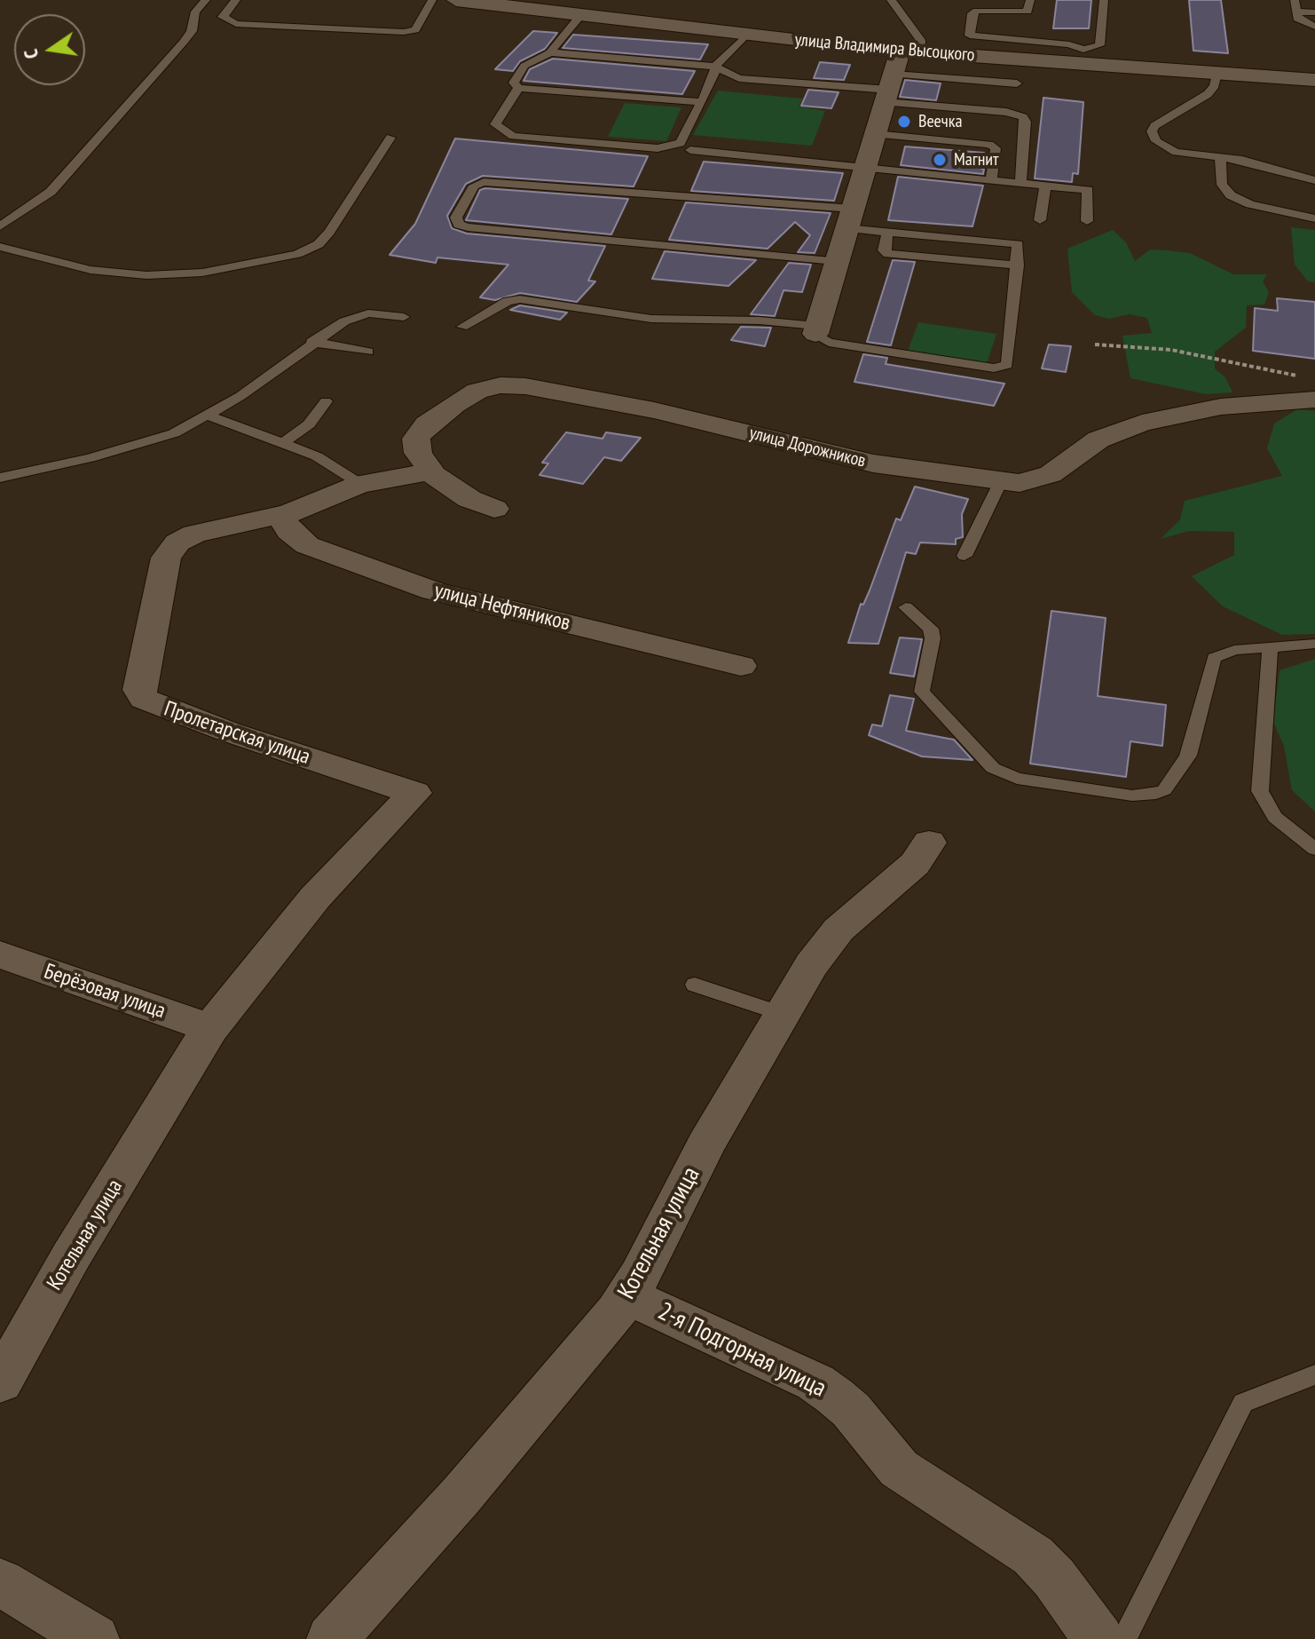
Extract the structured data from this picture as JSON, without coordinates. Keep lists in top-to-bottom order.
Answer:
{
  "streets": {
    "street": [
      "улица Владимира Высоцкого",
      "улица Дорожников",
      "улица Нефтяников",
      "Пролетарская улица",
      "Берёзовая улица",
      "Котельная улица",
      "2-я Подгорная улица"
    ]
  },
  "crossings": [
    ["улица Дорожников", "Пролетарская улица"],
    ["улица Нефтяников", "Пролетарская улица"],
    ["Пролетарская улица", "Котельная улица"],
    ["Берёзовая улица", "Котельная улица"],
    ["Котельная улица", "2-я Подгорная улица"]
  ],
  "places": ["Веечка", "Магнит"],
  "north": "left"
}
